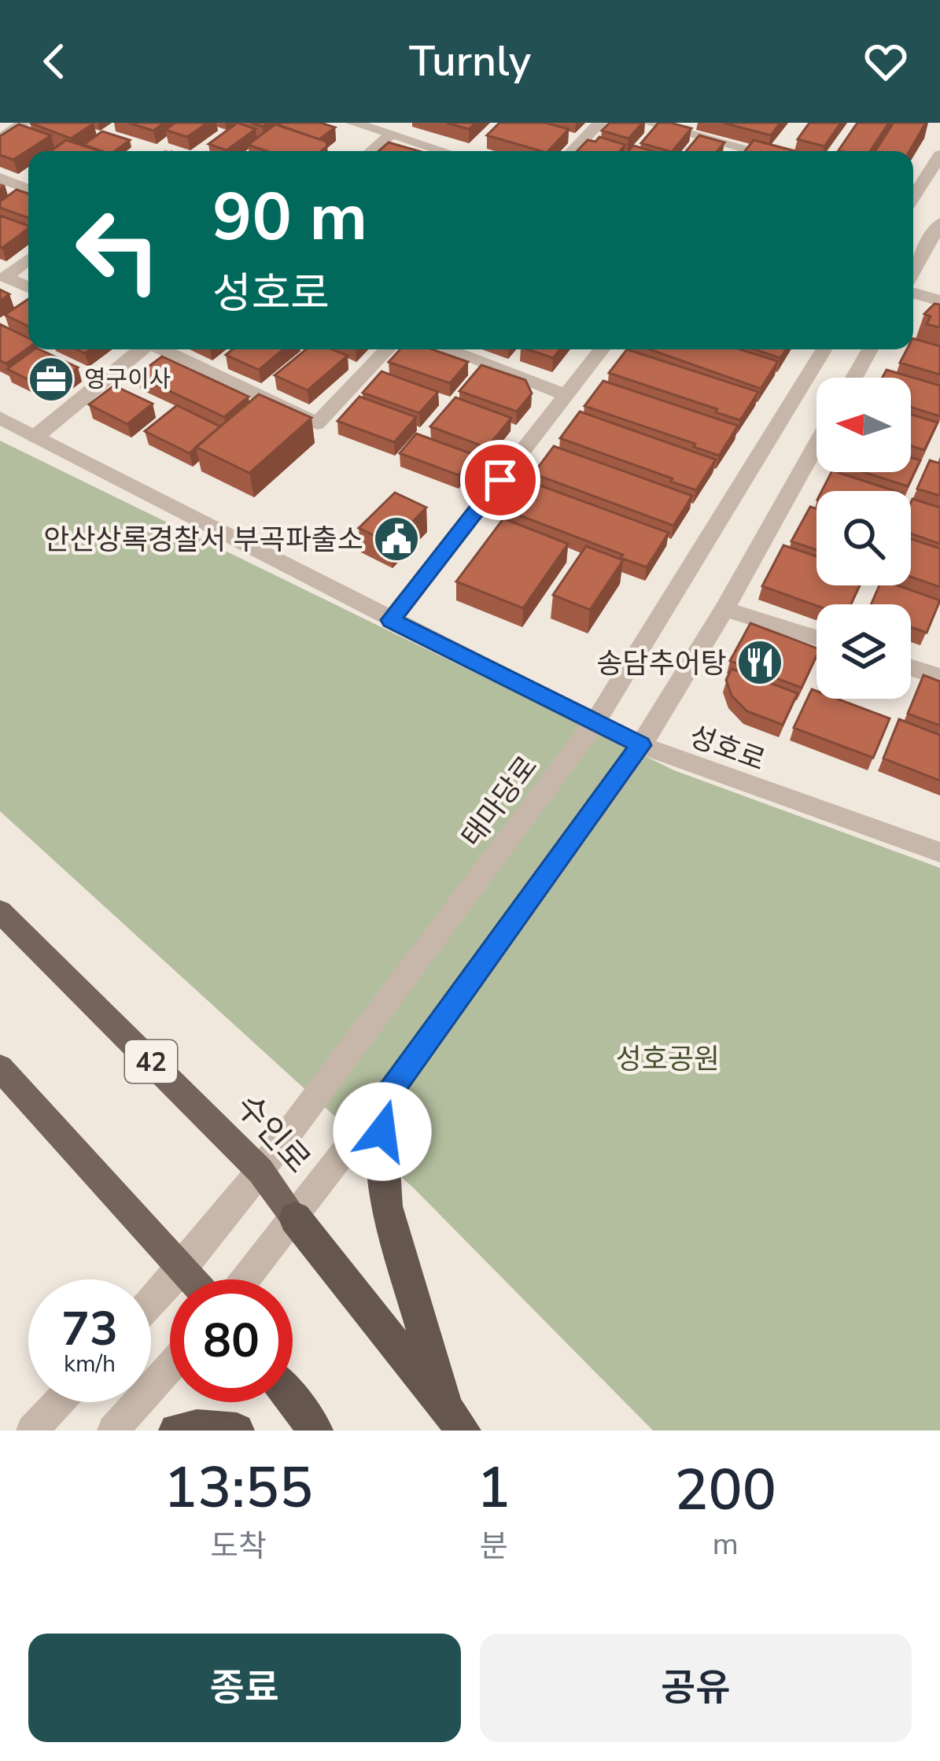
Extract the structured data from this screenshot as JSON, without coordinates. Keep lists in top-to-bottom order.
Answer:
{
  "streets": {
    "highway": ["42", "수인로"],
    "street": ["성호로", "태마당로"]
  },
  "crossings": [
    ["성호로", "태마당로"],
    ["태마당로", "수인로"]
  ],
  "parks": ["성호공원"],
  "places": {
    "office": ["영구이사"],
    "public building": ["안산상록경찰서 부곡파출소"],
    "restaurant": ["송담추어탕"]
  },
  "north": "left",
  "page": {
    "header": "Turnly",
    "turn": ["90 m", "성호로"],
    "speed": "73 km/h",
    "limit": "80",
    "eta": [
      "13:55",
      "도착",
      "1",
      "분",
      "200",
      "m"
    ],
    "buttons": ["종료", "공유"]
  }
}
